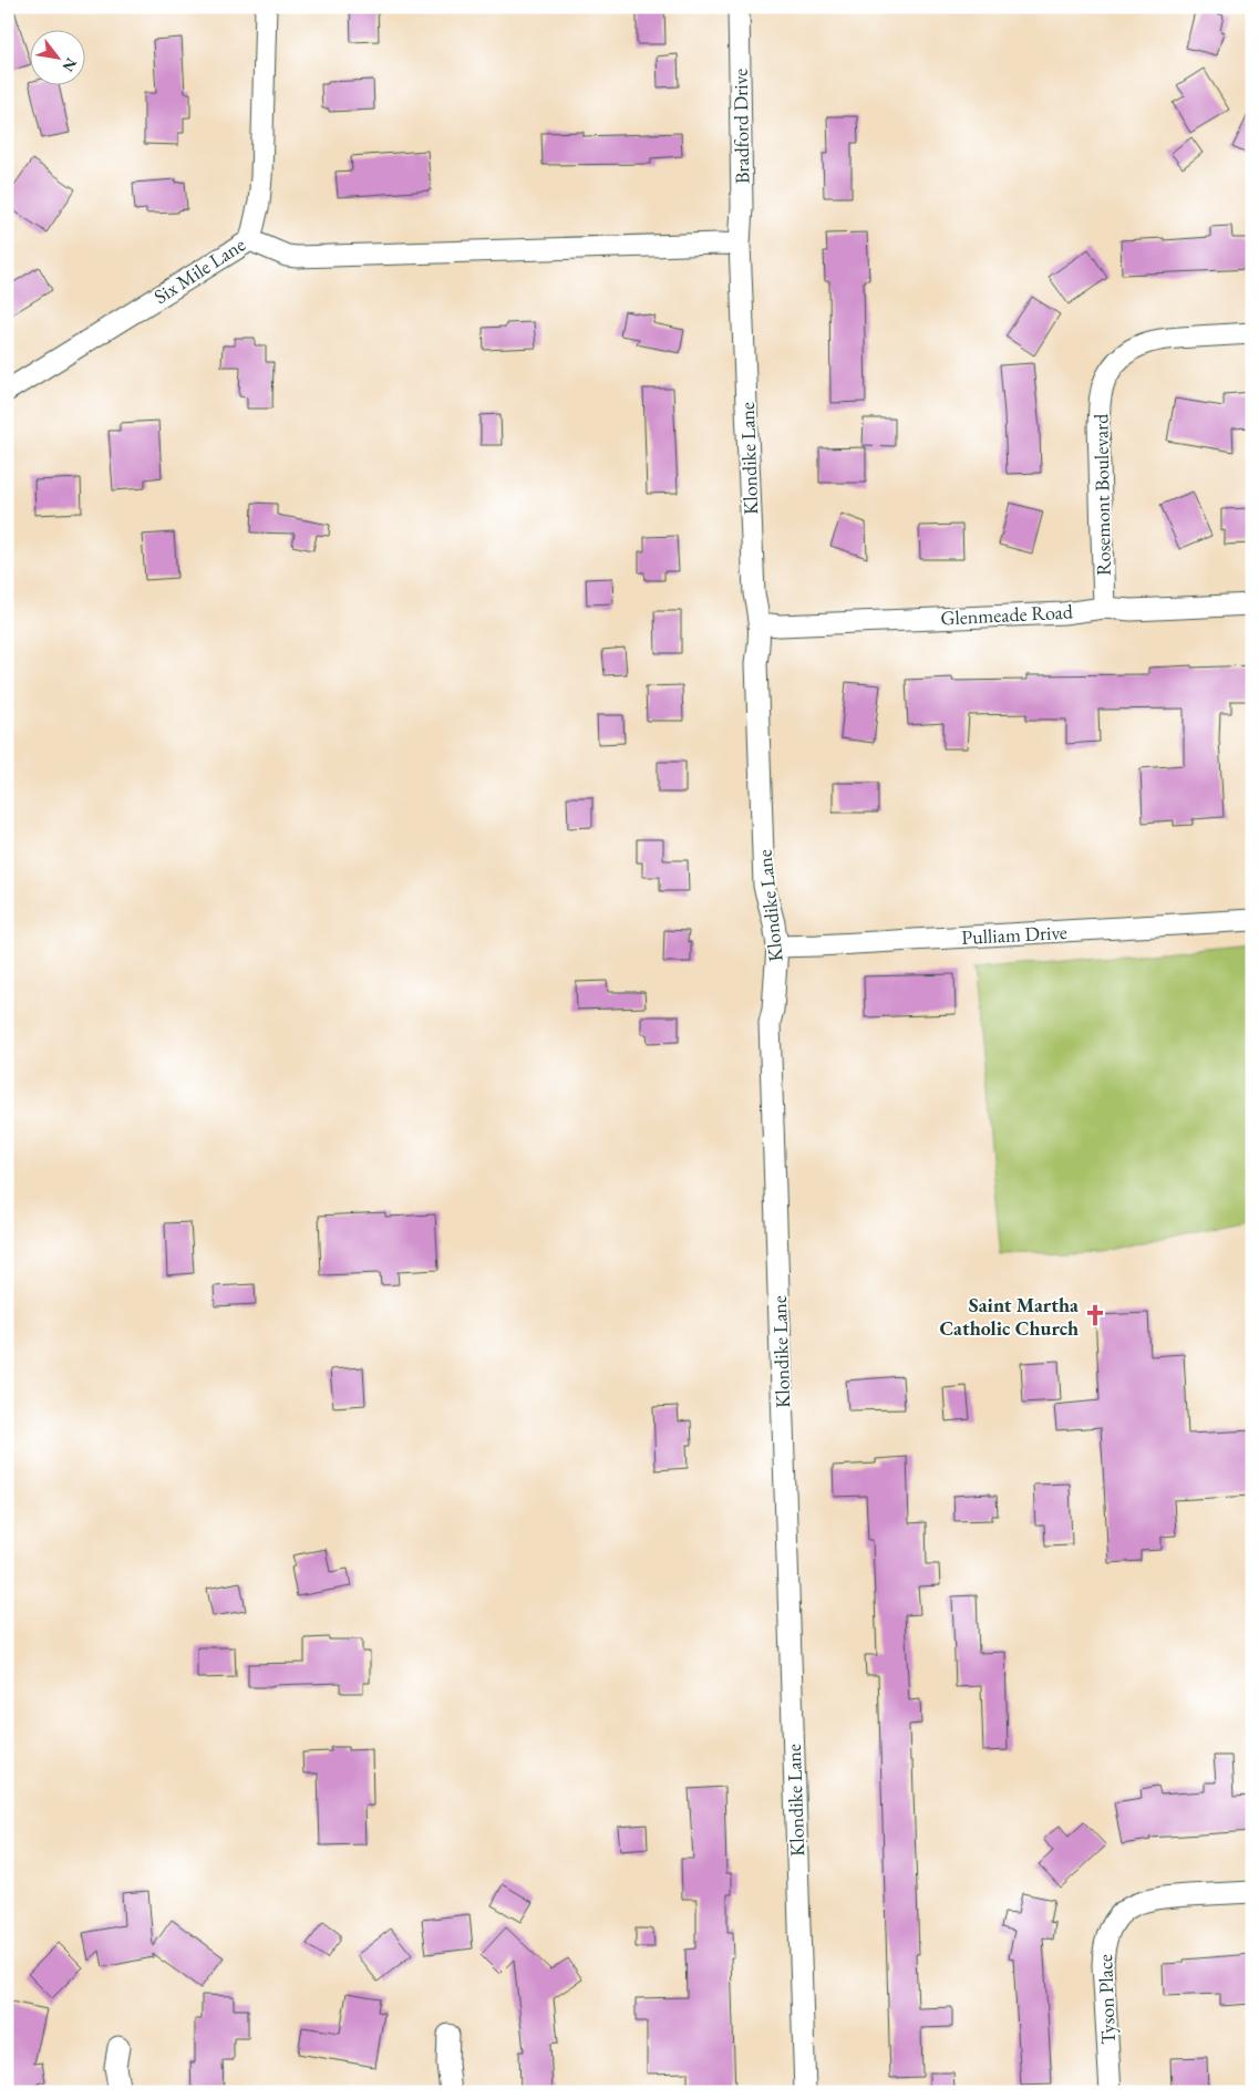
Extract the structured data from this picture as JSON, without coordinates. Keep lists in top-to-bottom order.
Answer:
{
  "streets": {
    "street": [
      "Bradford Drive",
      "Six Mile Lane",
      "Klondike Lane",
      "Rosemont Boulevard",
      "Glenmeade Road",
      "Pulliam Drive",
      "Tyson Place"
    ]
  },
  "crossings": [
    ["Bradford Drive", "Klondike Lane"],
    ["Klondike Lane", "Glenmeade Road"],
    ["Klondike Lane", "Pulliam Drive"],
    ["Rosemont Boulevard", "Glenmeade Road"]
  ],
  "places": {
    "church": ["Saint Martha Catholic Church"]
  },
  "north": "bottom right"
}
